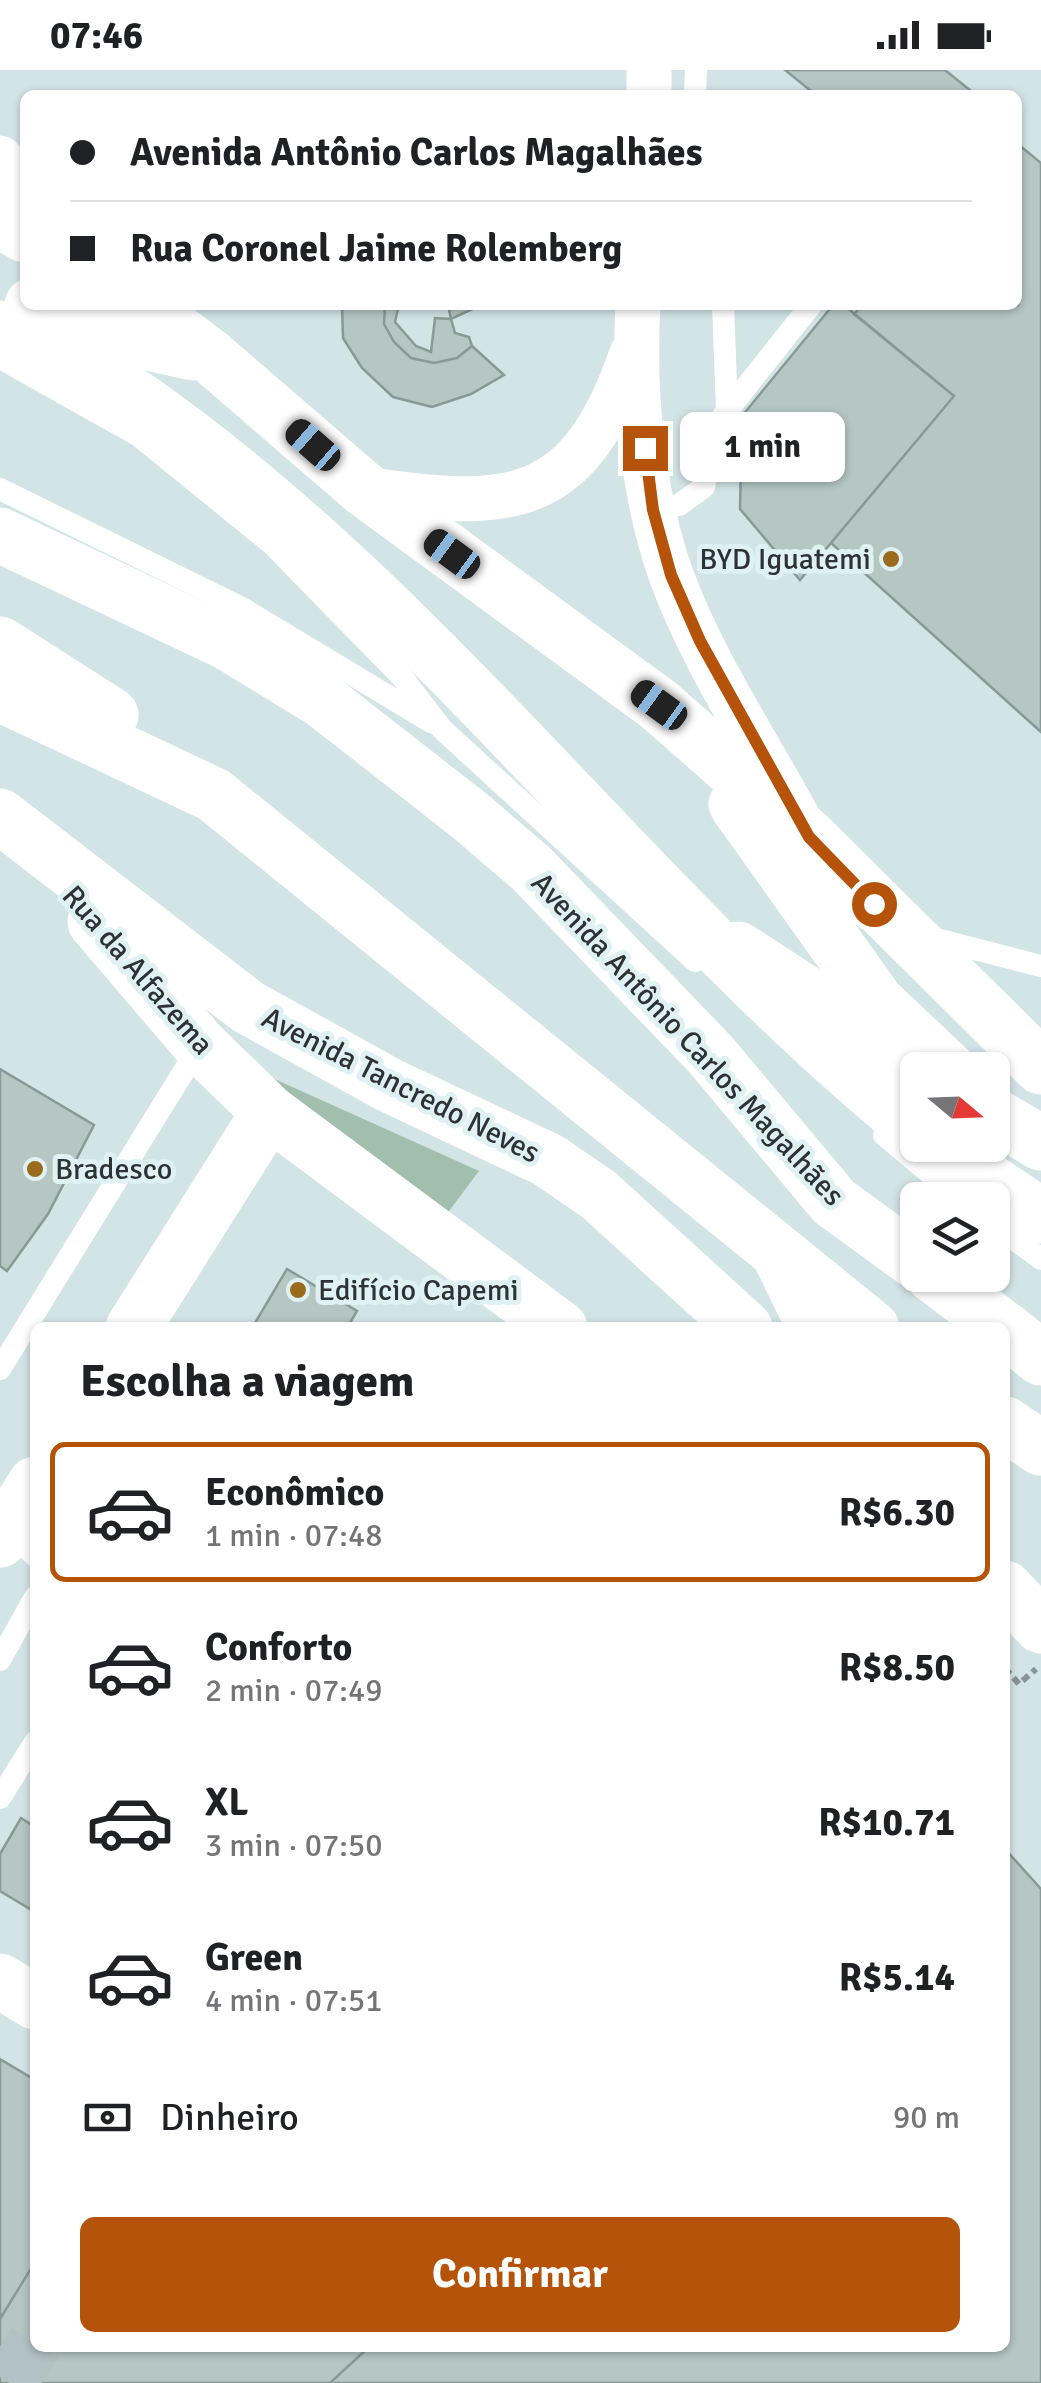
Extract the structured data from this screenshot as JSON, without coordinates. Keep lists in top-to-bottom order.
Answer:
{
  "streets": {
    "main road": ["Rua da Alfazema", "Avenida Antônio Carlos Magalhães", "Avenida Tancredo Neves"]
  },
  "crossings": [
    ["Rua da Alfazema", "Avenida Tancredo Neves"]
  ],
  "places": ["BYD Iguatemi", "Bradesco", "Edifício Capemi"],
  "north": "right",
  "page": {
    "status": "07:46",
    "banner": ["Avenida Antônio Carlos Magalhães", "Rua Coronel Jaime Rolemberg"],
    "bubble": "1 min",
    "heading": "Escolha a viagem",
    "list": [
      {
        "name": "Econômico",
        "note": "1 min · 07:48",
        "value": "R$6.30"
      },
      {
        "name": "Conforto",
        "note": "2 min · 07:49",
        "value": "R$8.50"
      },
      {
        "name": "XL",
        "note": "3 min · 07:50",
        "value": "R$10.71"
      },
      {
        "name": "Green",
        "note": "4 min · 07:51",
        "value": "R$5.14"
      }
    ],
    "pay": ["Dinheiro", "90 m"],
    "buttons": "Confirmar"
  }
}
